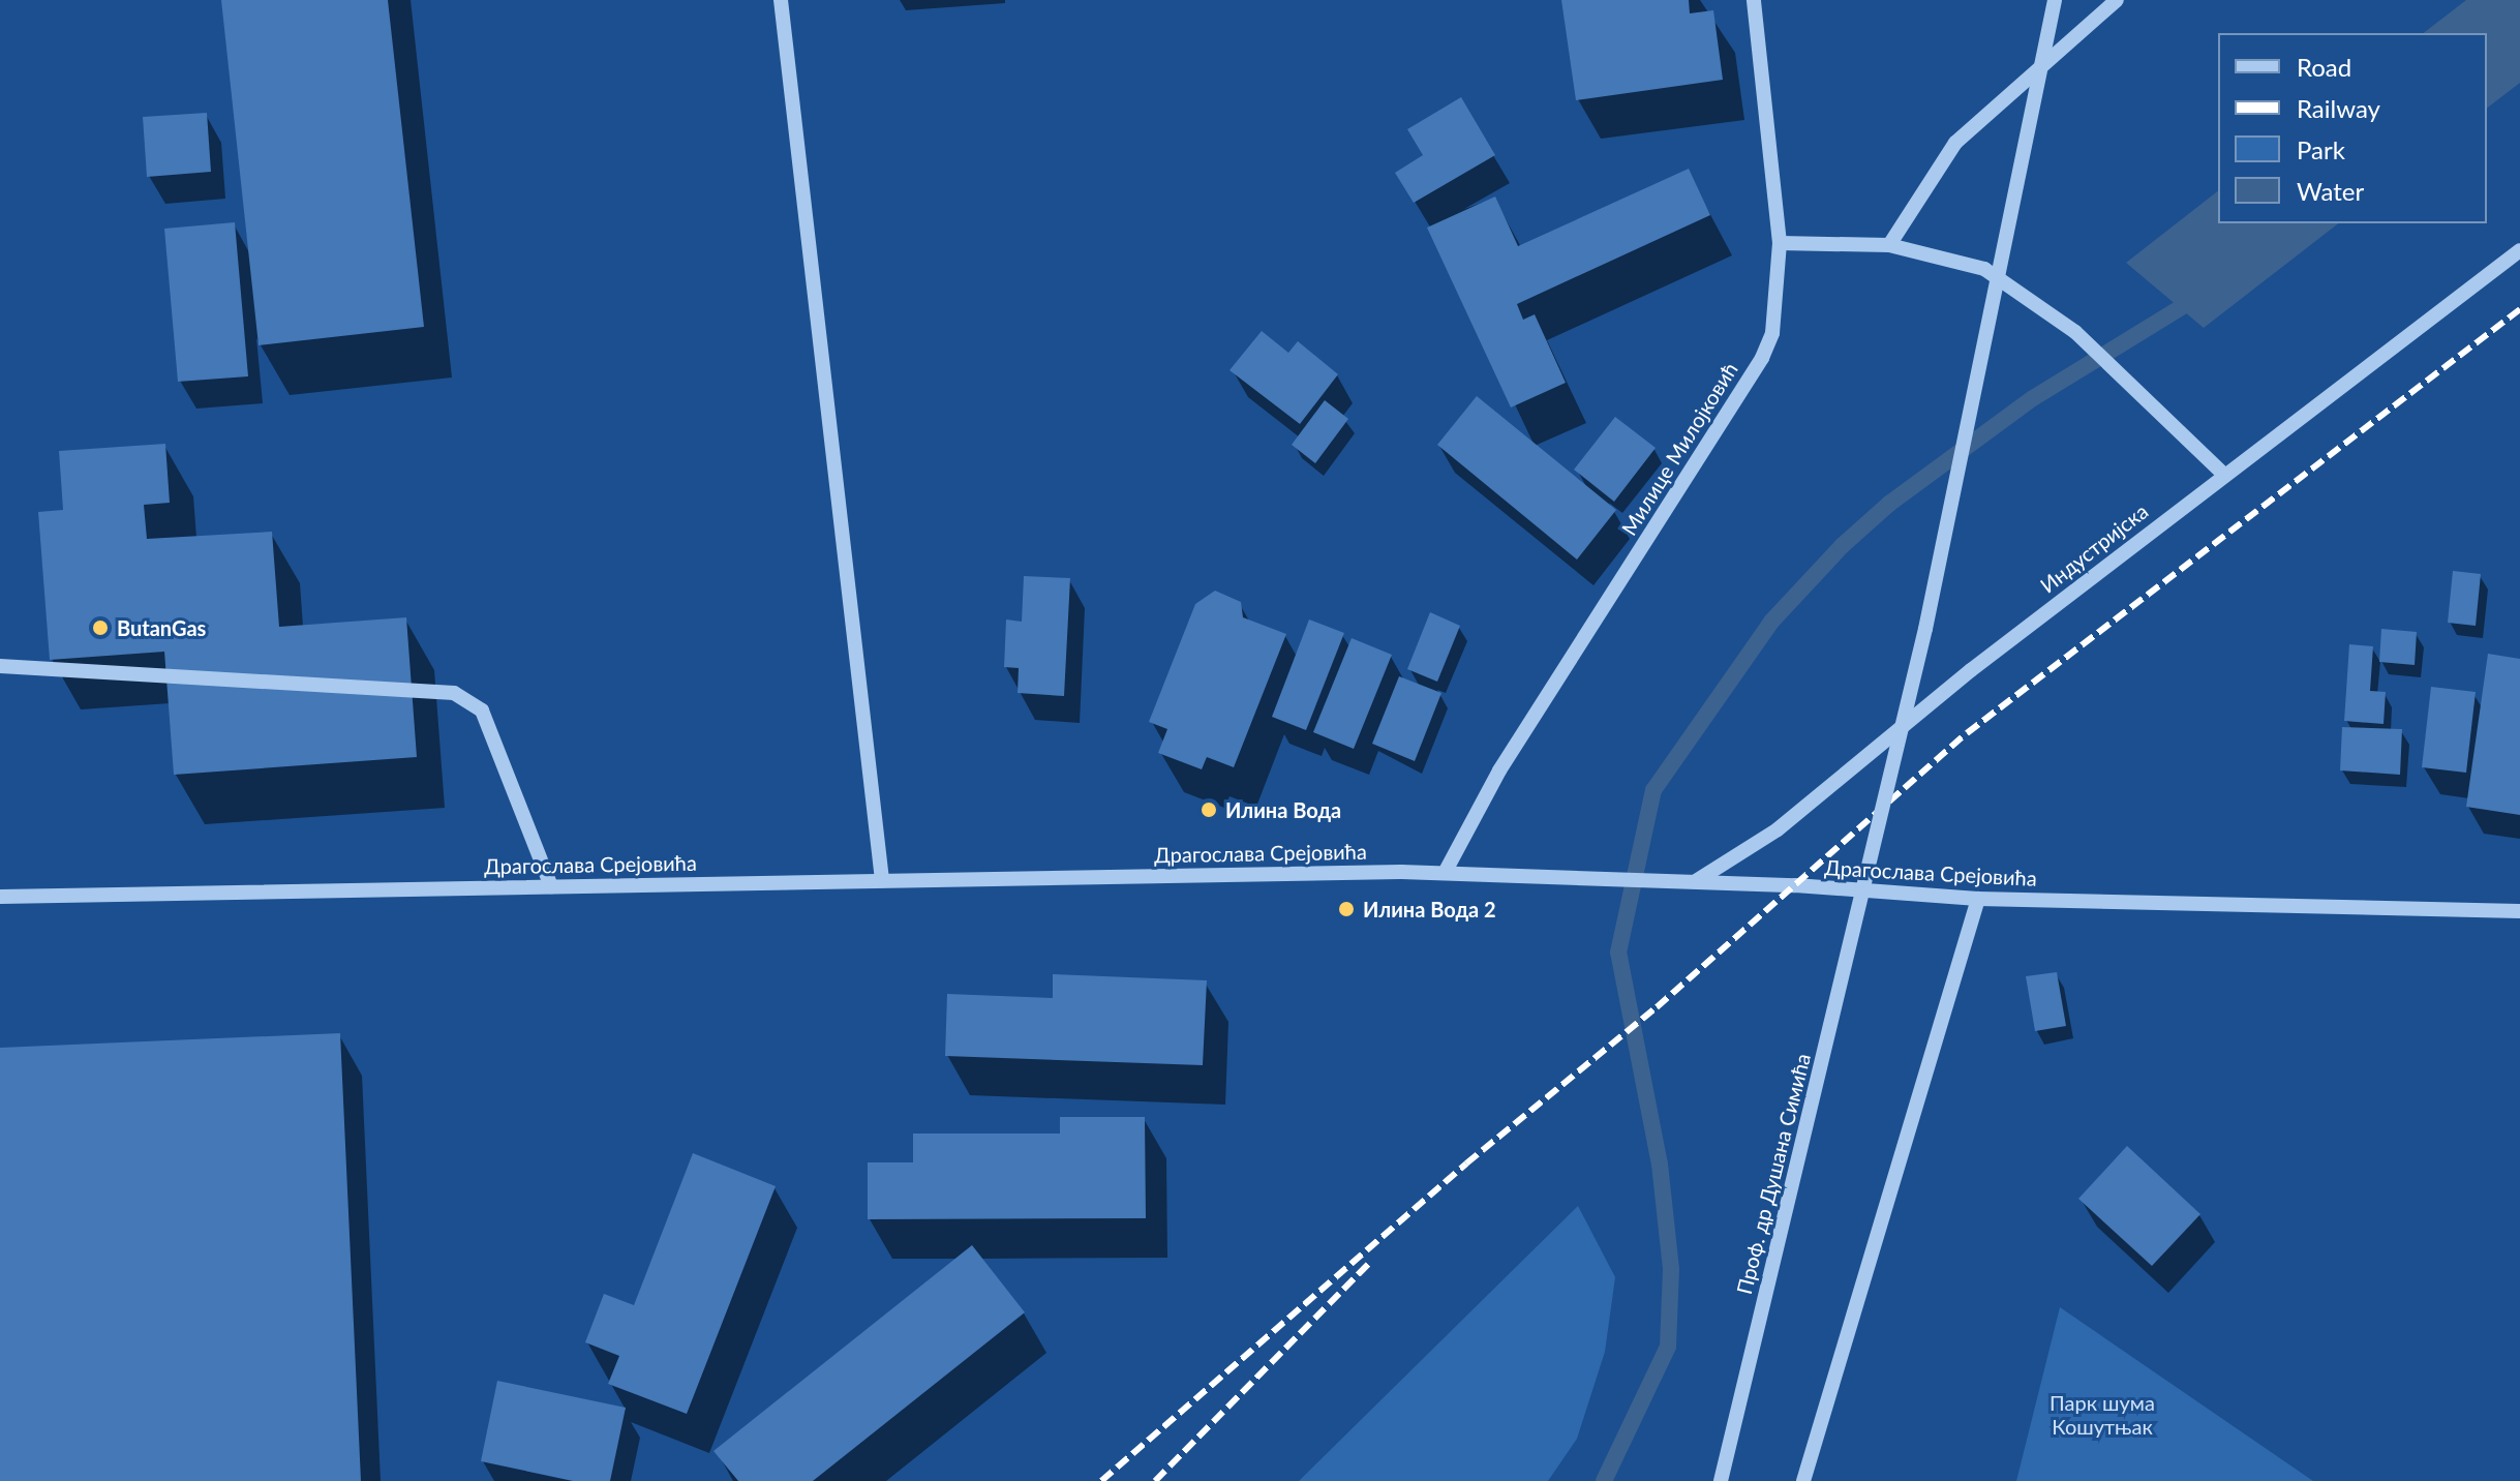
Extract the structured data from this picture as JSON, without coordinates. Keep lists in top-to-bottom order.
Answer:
{
  "streets": {
    "street": [
      "Милице Милојковић",
      "Индустријска",
      "Драгослава Срејовића",
      "Проф. др Душана Симића"
    ]
  },
  "crossings": [
    ["Милице Милојковић", "Драгослава Срејовића"],
    ["Индустријска", "Драгослава Срејовића"]
  ],
  "parks": ["Парк шума Кошутњак"],
  "places": ["ButanGas", "Илина Вода", "Илина Вода 2"],
  "legend": [
    "Road",
    "Railway",
    "Park",
    "Water"
  ]
}
